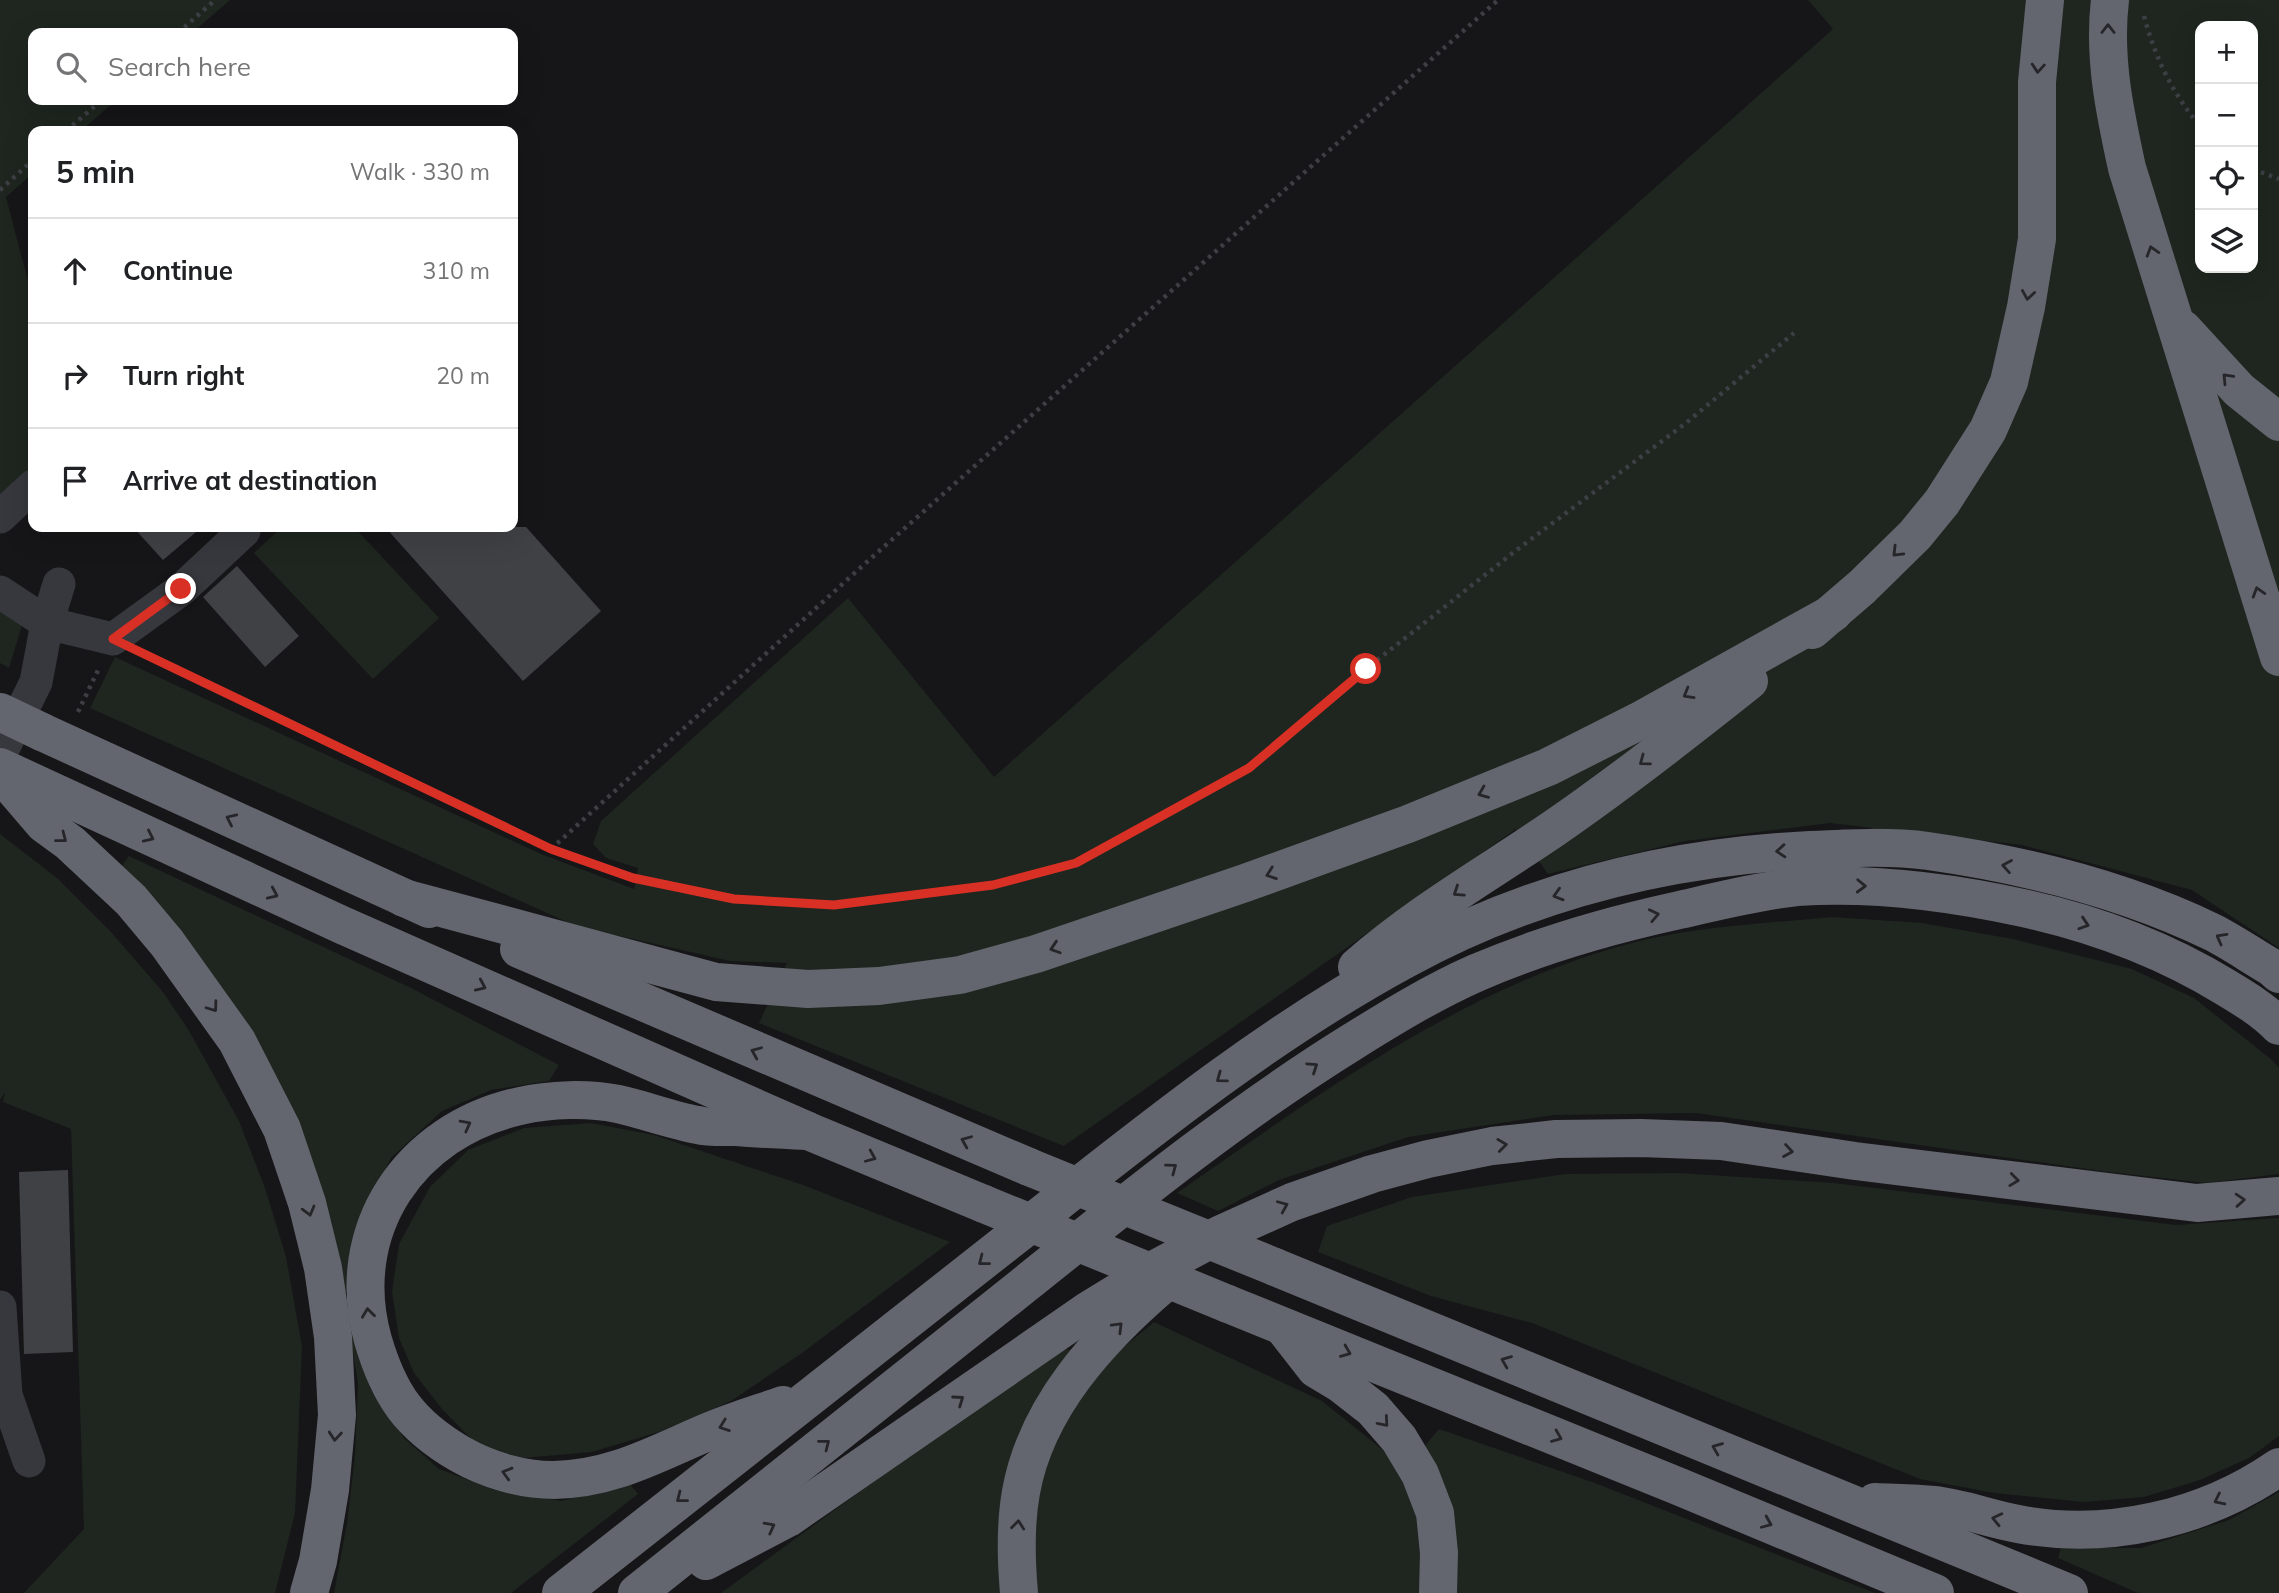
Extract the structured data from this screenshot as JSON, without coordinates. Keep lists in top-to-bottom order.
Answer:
{
  "page": {
    "map_buttons": ["+", "−"],
    "search": "Search here",
    "heading": ["5 min", "Walk · 330 m"],
    "list": [
      ["Continue", "310 m"],
      ["Turn right", "20 m"],
      "Arrive at destination"
    ]
  }
}
